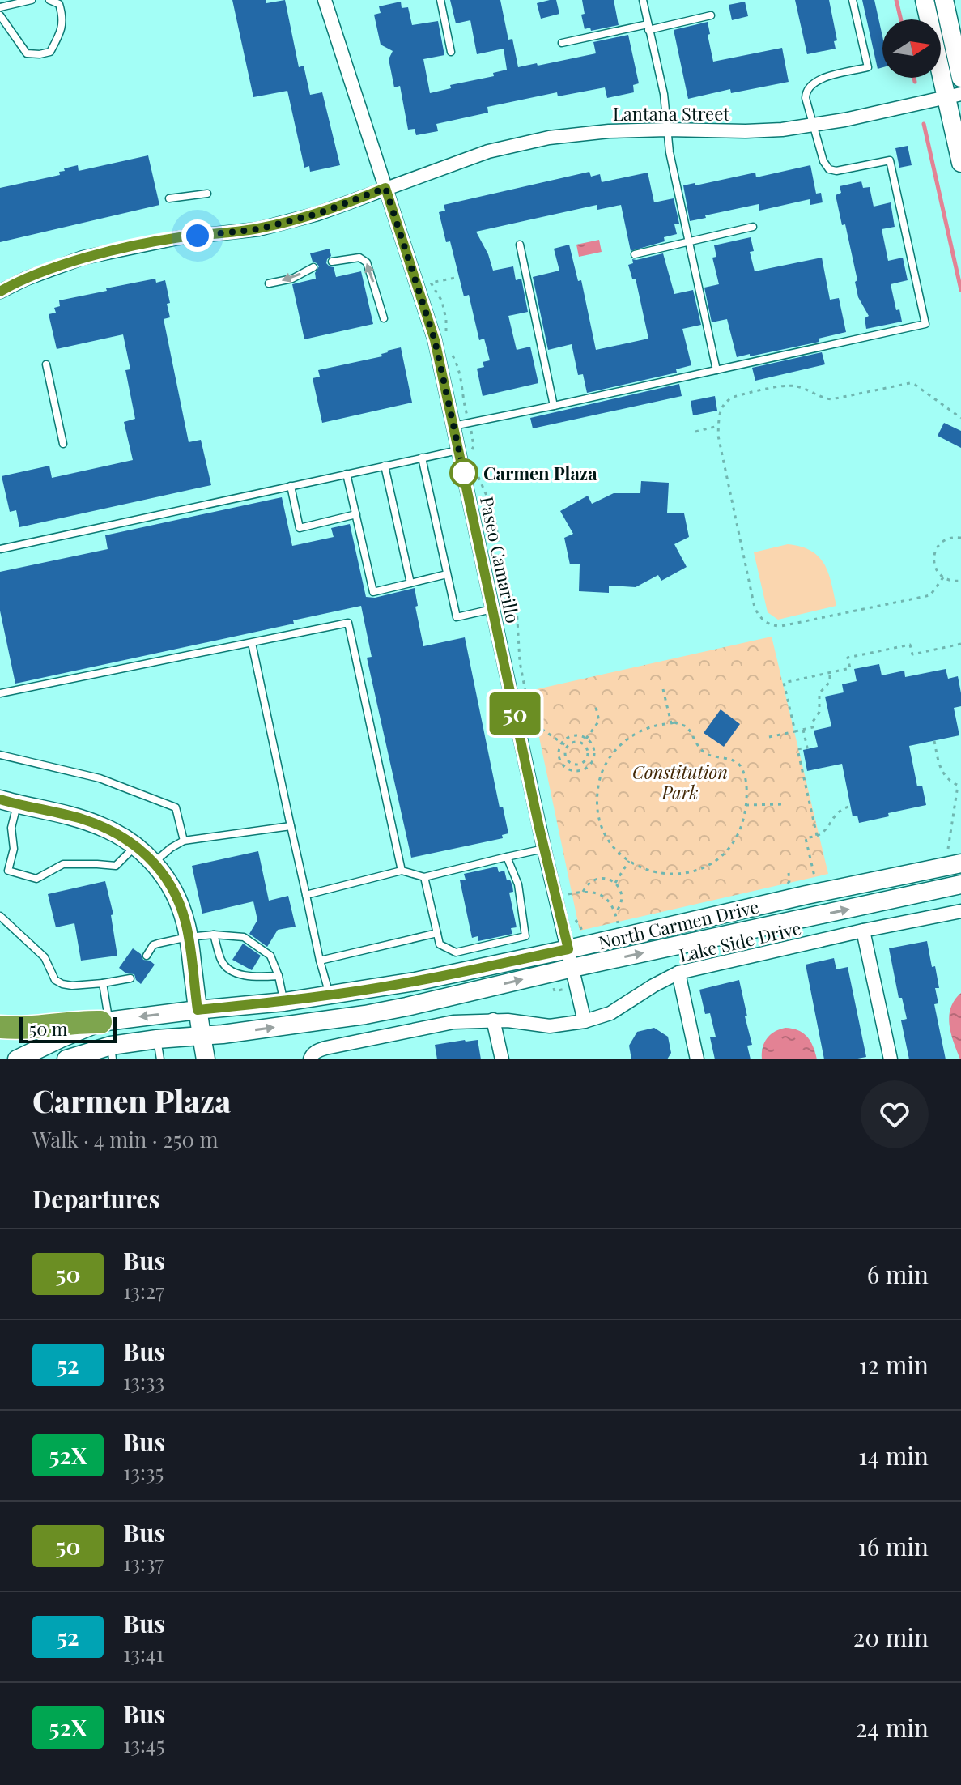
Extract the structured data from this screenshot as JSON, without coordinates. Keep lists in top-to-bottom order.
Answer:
{
  "streets": {
    "main road": ["North Carmen Drive"],
    "street": ["Lantana Street", "Paseo Camarillo", "Lake Side Drive"]
  },
  "crossings": [
    ["Lantana Street", "Paseo Camarillo"],
    ["Paseo Camarillo", "North Carmen Drive"],
    ["Paseo Camarillo", "Lake Side Drive"]
  ],
  "parks": ["Constitution Park"],
  "places": ["Carmen Plaza"],
  "lines": ["bus line 50"],
  "scale_bar": "50 m",
  "north": "right",
  "page": {
    "on_map": "50",
    "scale": "50 m",
    "heading": [
      ["Carmen Plaza", "Walk · 4 min · 250 m"],
      "Departures"
    ],
    "list": [
      {
        "mark": "50",
        "name": "Bus",
        "note": "13:27",
        "value": "6 min"
      },
      {
        "mark": "52",
        "name": "Bus",
        "note": "13:33",
        "value": "12 min"
      },
      {
        "mark": "52X",
        "name": "Bus",
        "note": "13:35",
        "value": "14 min"
      },
      {
        "mark": "50",
        "name": "Bus",
        "note": "13:37",
        "value": "16 min"
      },
      {
        "mark": "52",
        "name": "Bus",
        "note": "13:41",
        "value": "20 min"
      },
      {
        "mark": "52X",
        "name": "Bus",
        "note": "13:45",
        "value": "24 min"
      }
    ]
  }
}
